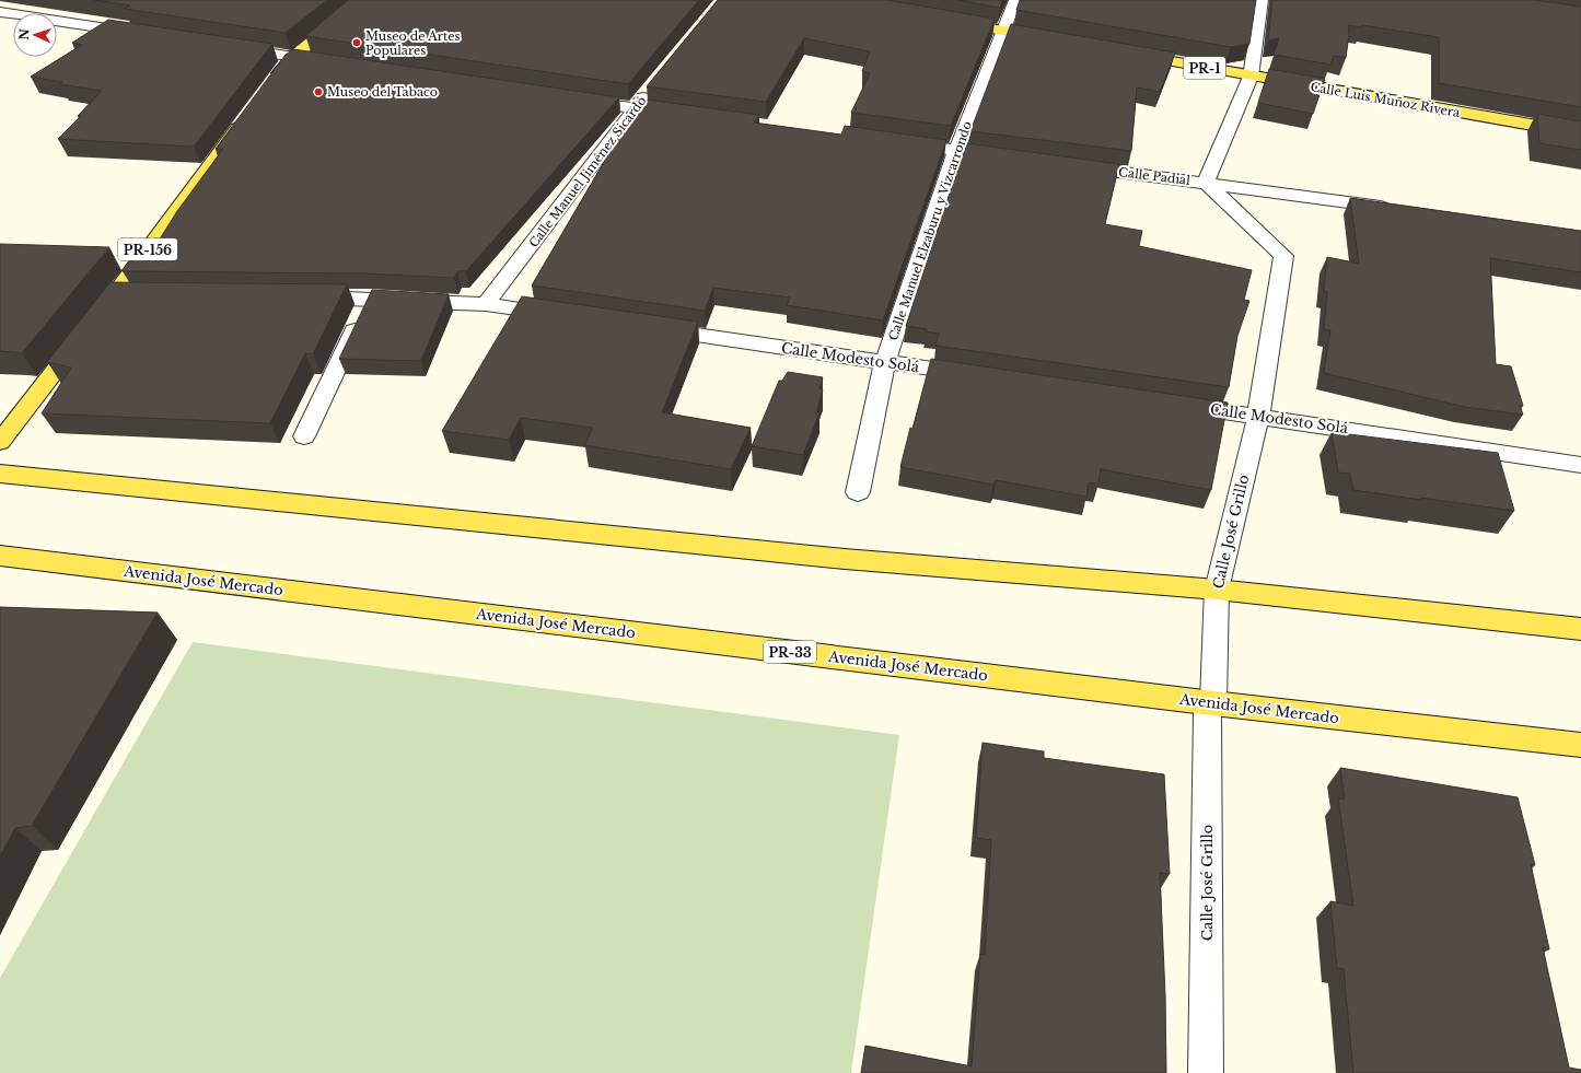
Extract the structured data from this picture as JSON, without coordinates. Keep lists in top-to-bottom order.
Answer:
{
  "streets": {
    "main road": [
      "PR-1",
      "Calle Luis Muñoz Rivera",
      "PR-156",
      "Avenida José Mercado",
      "PR-33"
    ],
    "street": [
      "Calle Manuel Jiménez Sicardó",
      "Calle Padial",
      "Calle Manuel Elzaburu y Vizcarrondo",
      "Calle Modesto Solá",
      "Calle José Grillo"
    ]
  },
  "crossings": [
    ["Calle Padial", "Calle José Grillo"],
    ["Calle Manuel Elzaburu y Vizcarrondo", "Calle Modesto Solá"],
    ["Calle Modesto Solá", "Calle José Grillo"],
    ["Calle José Grillo", "Avenida José Mercado"]
  ],
  "places": ["Museo de Artes Populares", "Museo del Tabaco"],
  "north": "left"
}
